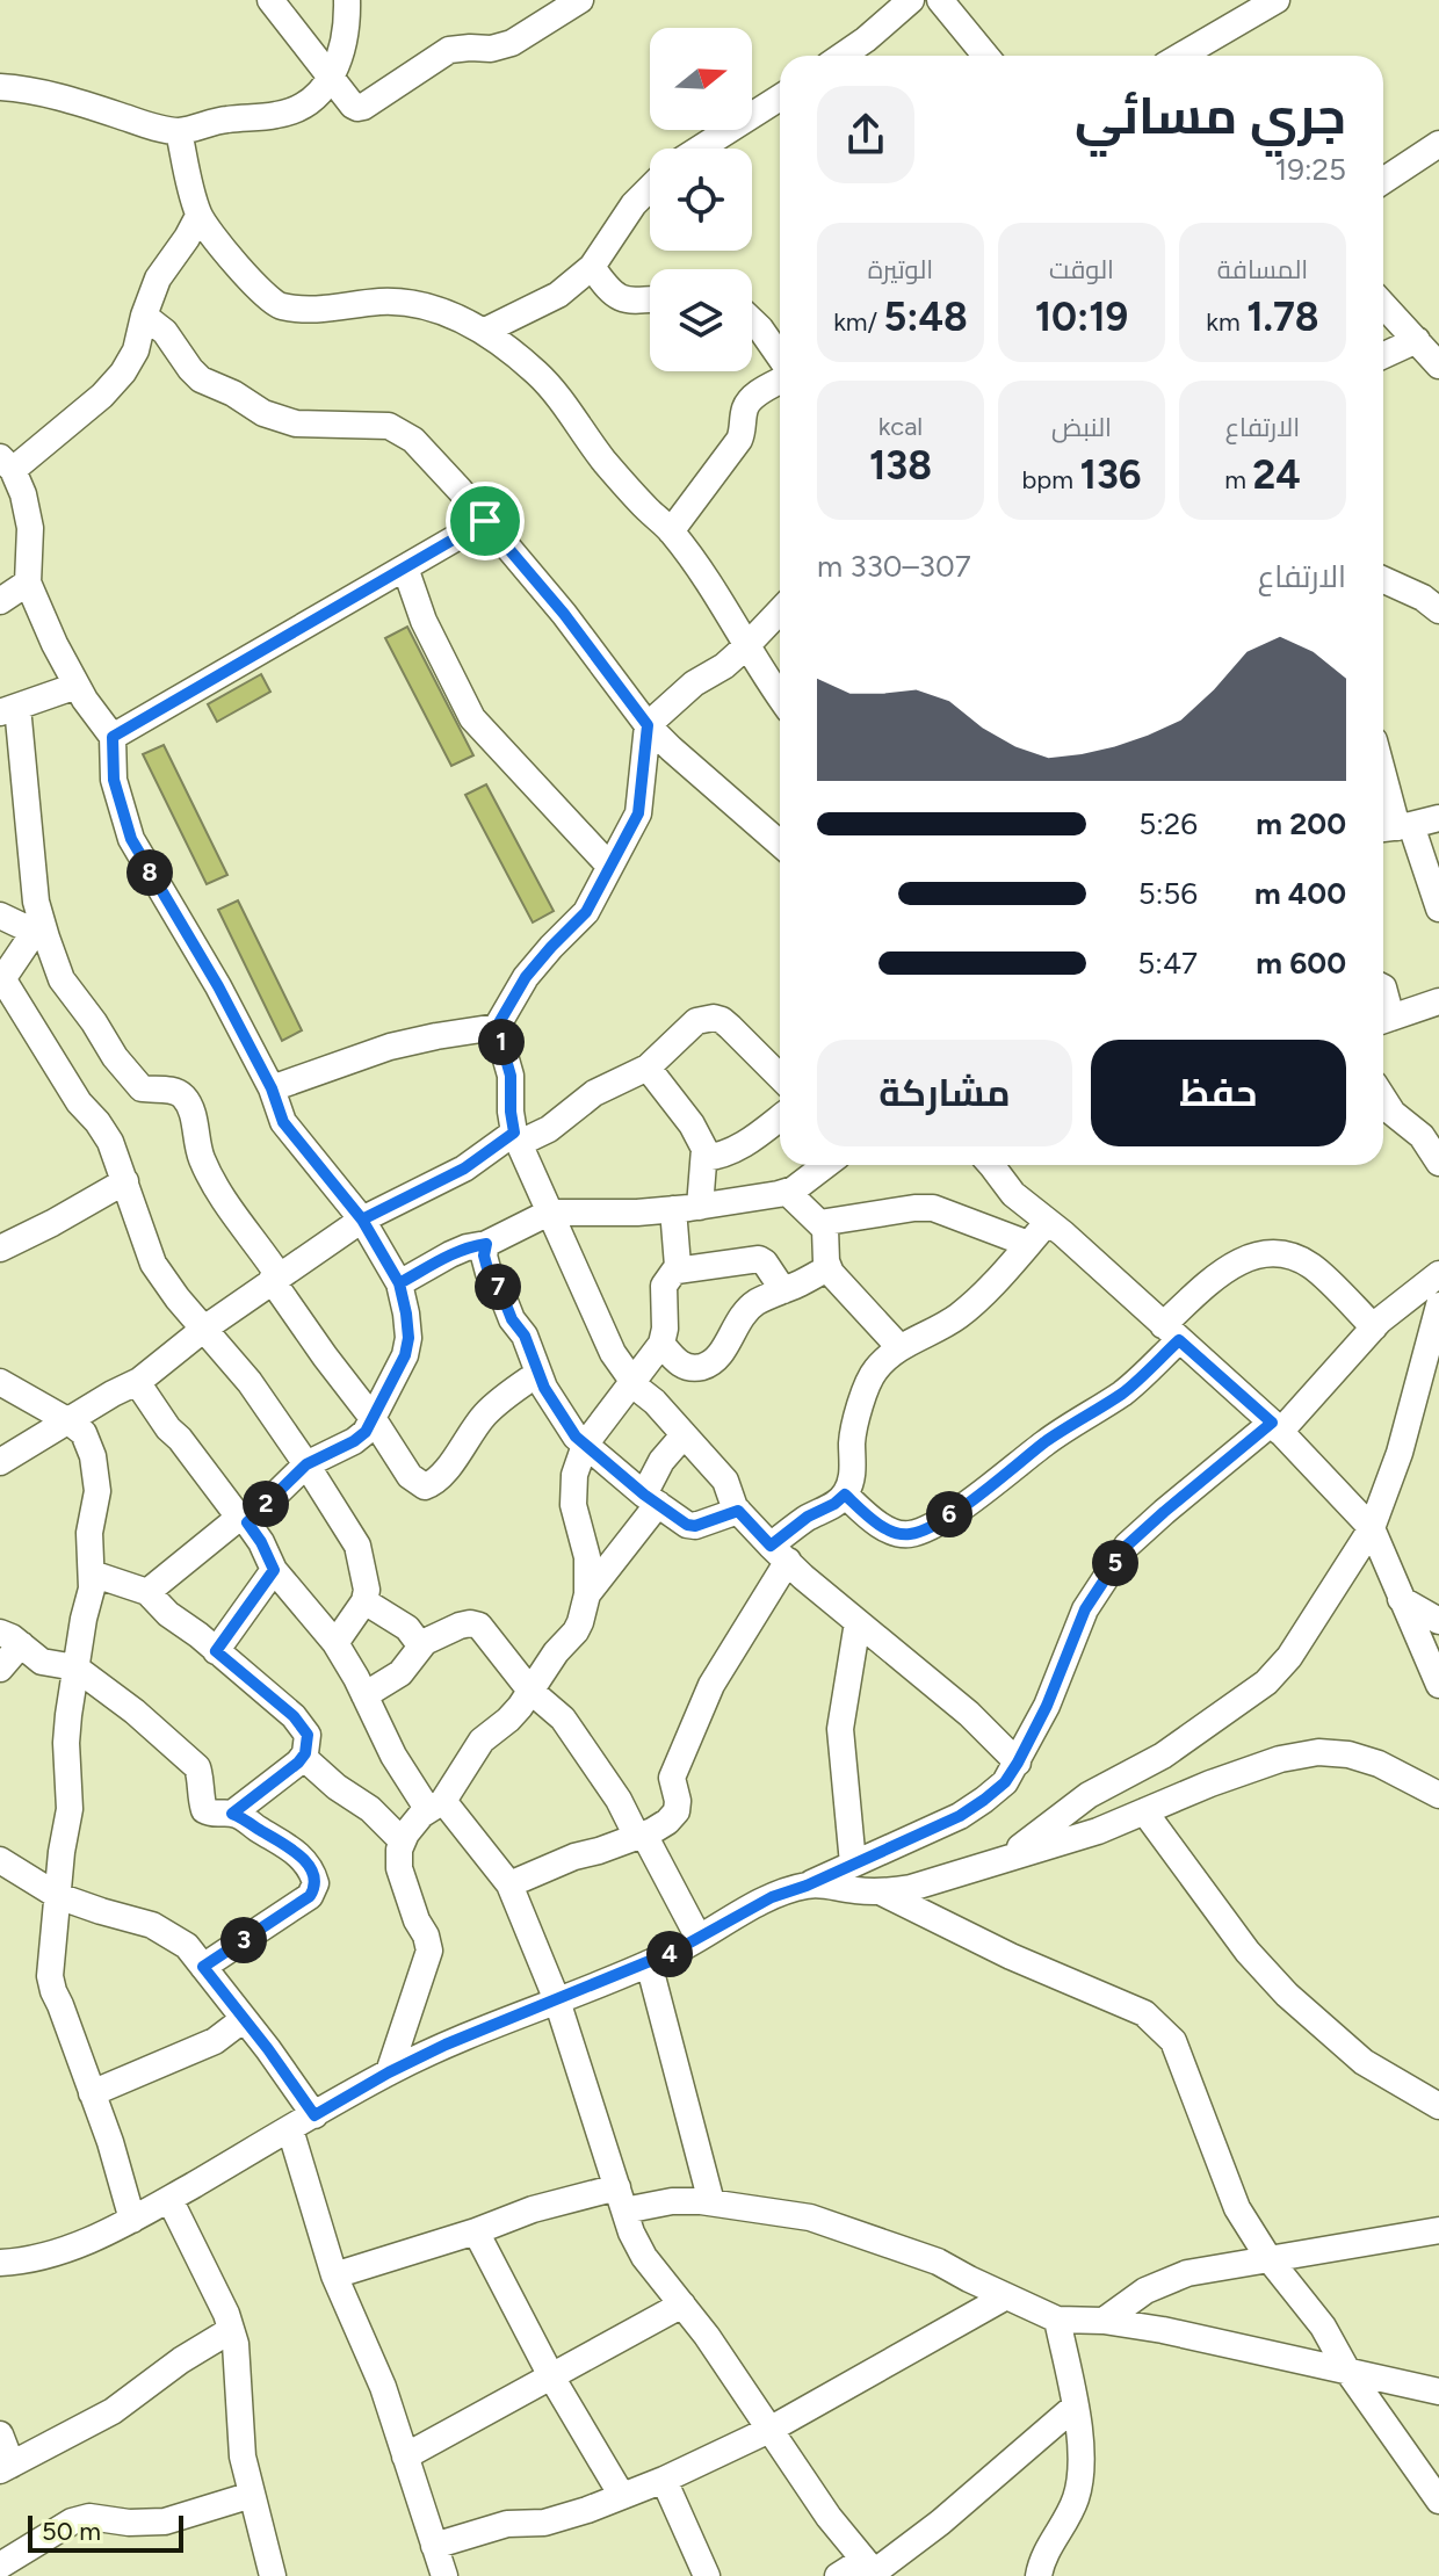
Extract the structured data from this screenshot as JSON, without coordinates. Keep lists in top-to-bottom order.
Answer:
{
  "scale_bar": "50 m",
  "north": "right",
  "page": {
    "heading": ["جري مسائي", "19:25"],
    "stats": [
      ["المسافة", "1.78 km"],
      ["الوقت", "10:19"],
      ["الوتيرة", "5:48 /km"],
      ["الارتفاع", "24 m"],
      ["النبض", "136 bpm"],
      ["kcal", "138"]
    ],
    "chart": ["الارتفاع", "307–330 m"],
    "list": [
      {
        "name": "200 m",
        "note": "5:26"
      },
      {
        "name": "400 m",
        "note": "5:56"
      },
      {
        "name": "600 m",
        "note": "5:47"
      }
    ],
    "pins": [
      "8",
      "1",
      "7",
      "2",
      "6",
      "5",
      "3",
      "4"
    ],
    "buttons": ["حفظ", "مشاركة"],
    "scale": "50 m"
  }
}
